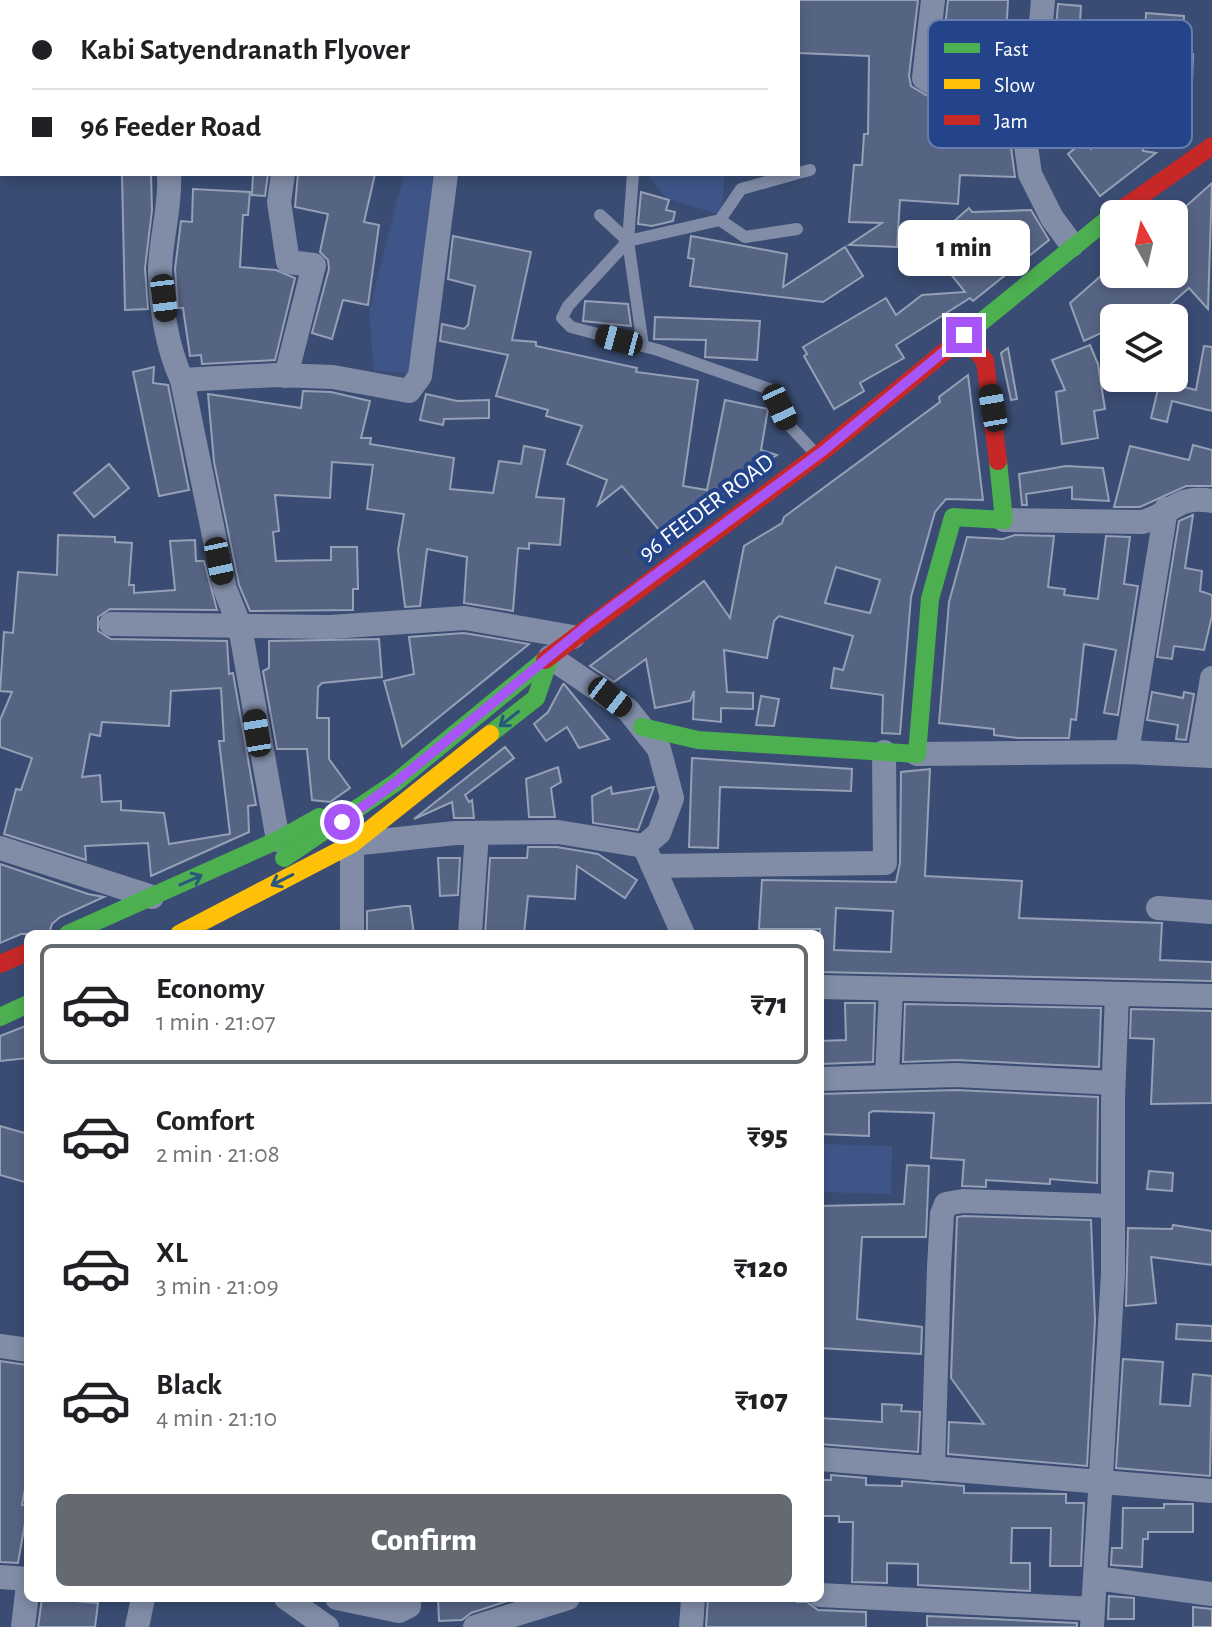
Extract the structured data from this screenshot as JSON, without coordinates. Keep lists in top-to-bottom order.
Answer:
{
  "streets": {
    "street": ["96 FEEDER ROAD"]
  },
  "legend": ["Fast", "Slow", "Jam"],
  "north": "top",
  "page": {
    "banner": ["Kabi Satyendranath Flyover", "96 Feeder Road"],
    "bubble": "1 min",
    "list": [
      {
        "name": "Economy",
        "note": "1 min · 21:07",
        "value": "₹71"
      },
      {
        "name": "Comfort",
        "note": "2 min · 21:08",
        "value": "₹95"
      },
      {
        "name": "XL",
        "note": "3 min · 21:09",
        "value": "₹120"
      },
      {
        "name": "Black",
        "note": "4 min · 21:10",
        "value": "₹107"
      }
    ],
    "buttons": "Confirm"
  }
}
